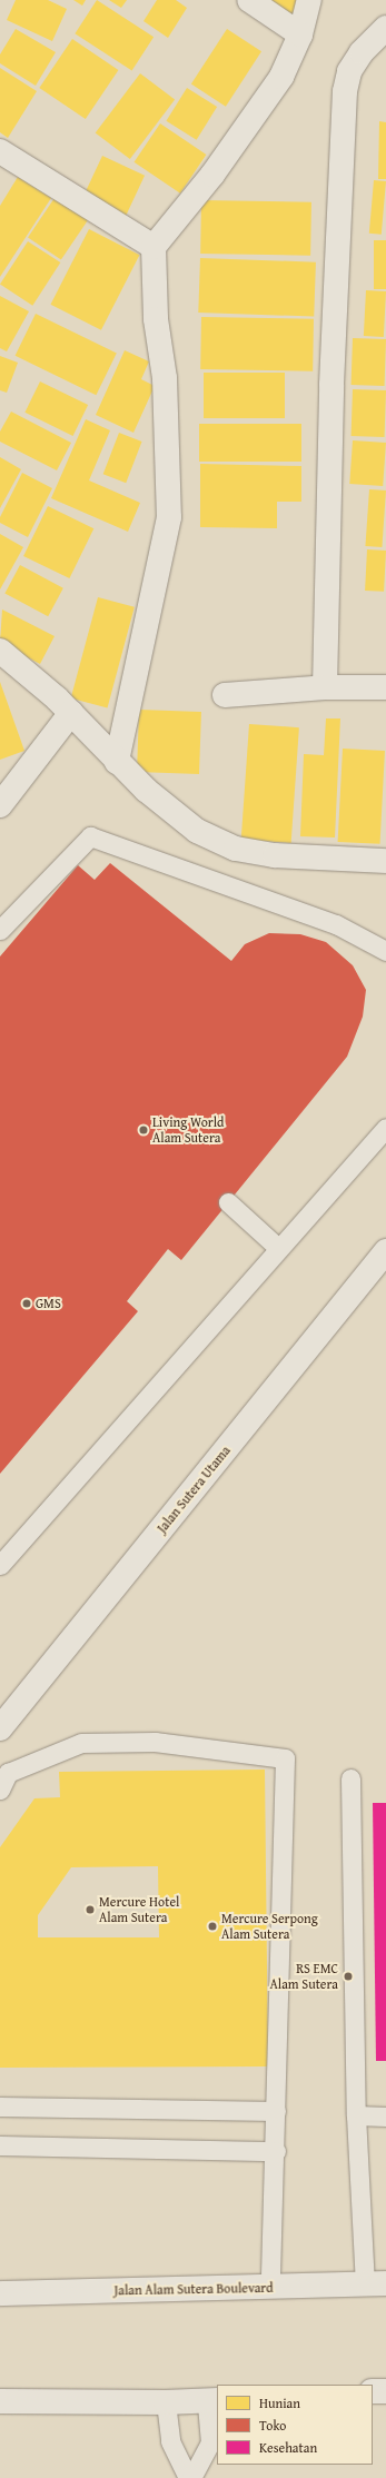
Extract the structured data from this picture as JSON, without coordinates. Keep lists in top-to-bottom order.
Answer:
{
  "streets": {
    "street": ["Jalan Sutera Utama", "Jalan Alam Sutera Boulevard"]
  },
  "places": [
    "Living World Alam Sutera",
    "GMS",
    "Mercure Hotel Alam Sutera",
    "Mercure Serpong Alam Sutera",
    "RS EMC Alam Sutera"
  ],
  "legend": ["Hunian", "Toko", "Kesehatan"]
}
